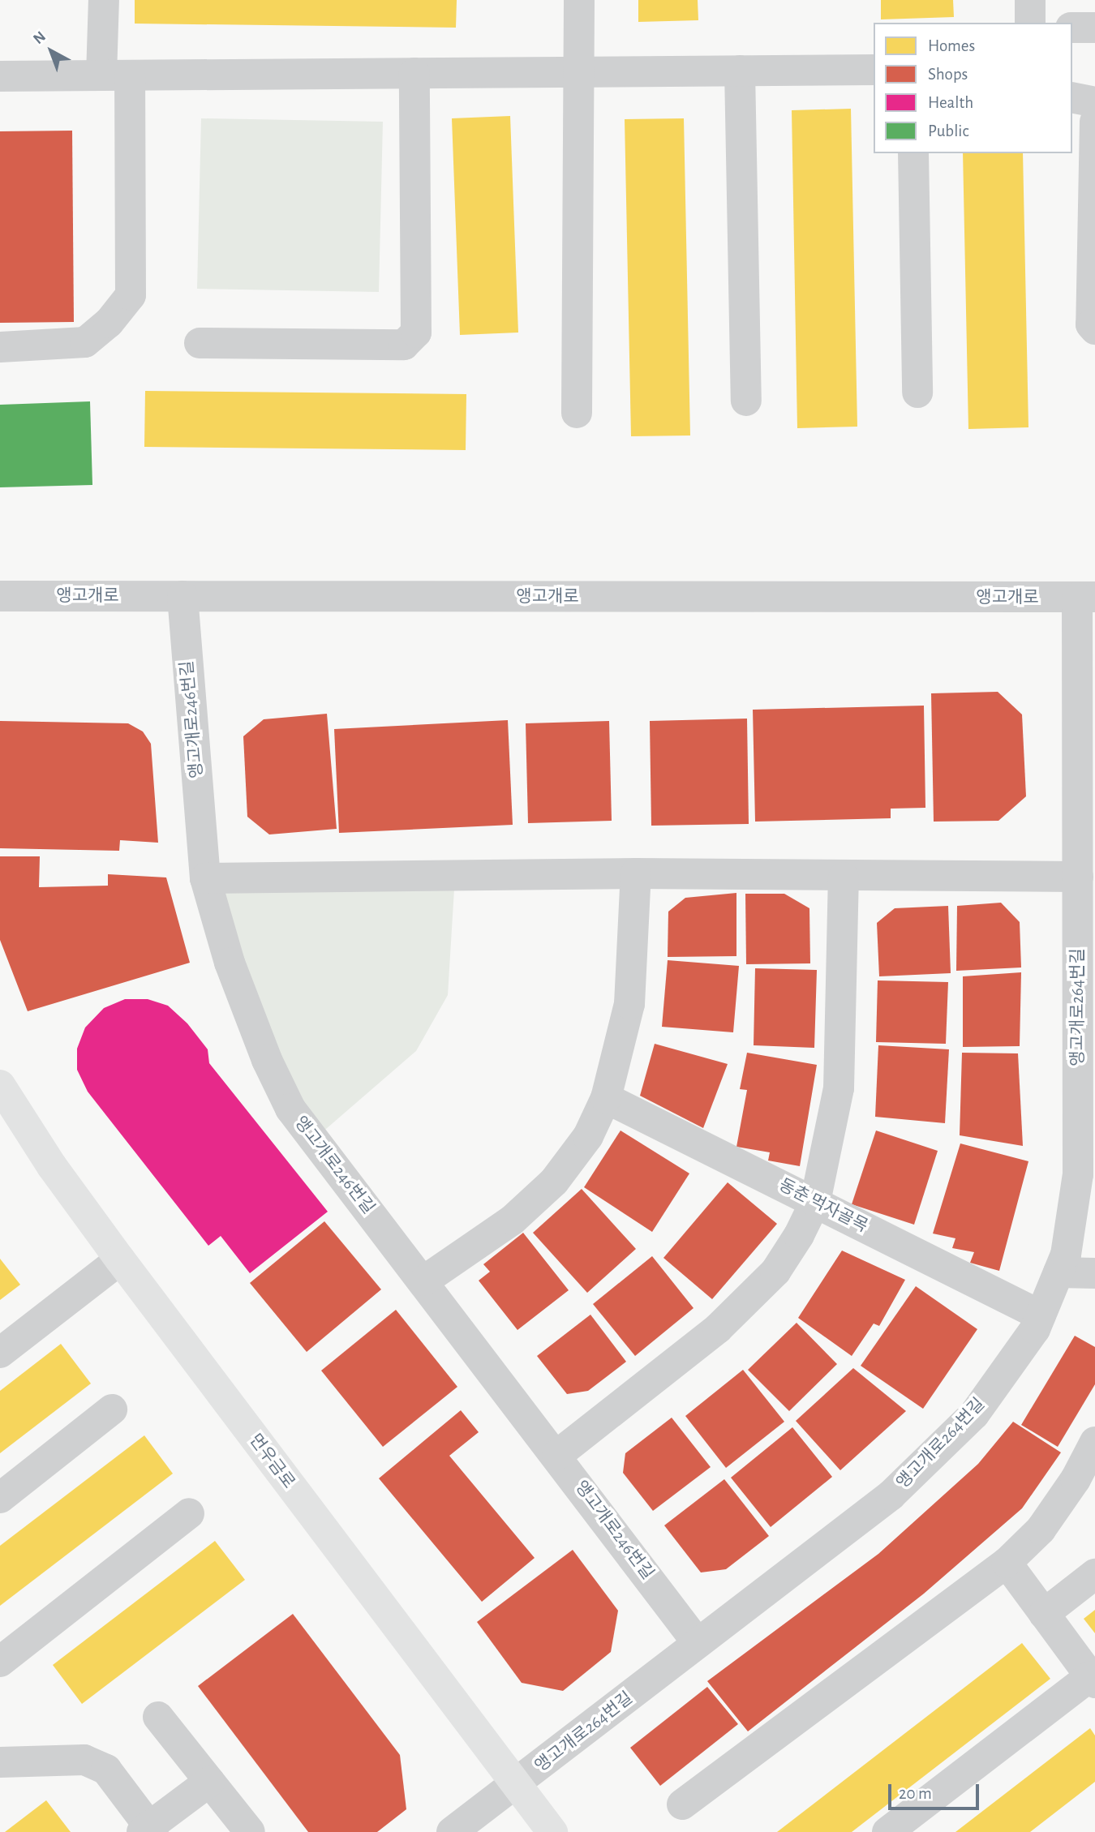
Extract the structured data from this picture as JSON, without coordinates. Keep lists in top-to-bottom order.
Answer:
{
  "streets": {
    "main road": ["먼우금로"],
    "street": [
      "앵고개로",
      "앵고개로246번길",
      "앵고개로264번길",
      "동춘 먹자골목"
    ]
  },
  "crossings": [
    ["앵고개로", "앵고개로246번길"],
    ["앵고개로", "앵고개로264번길"],
    ["앵고개로246번길", "앵고개로264번길"],
    ["앵고개로264번길", "동춘 먹자골목"],
    ["앵고개로264번길", "먼우금로"]
  ],
  "legend": [
    "Homes",
    "Shops",
    "Health",
    "Public"
  ],
  "scale_bar": "20 m",
  "north": "top left"
}
